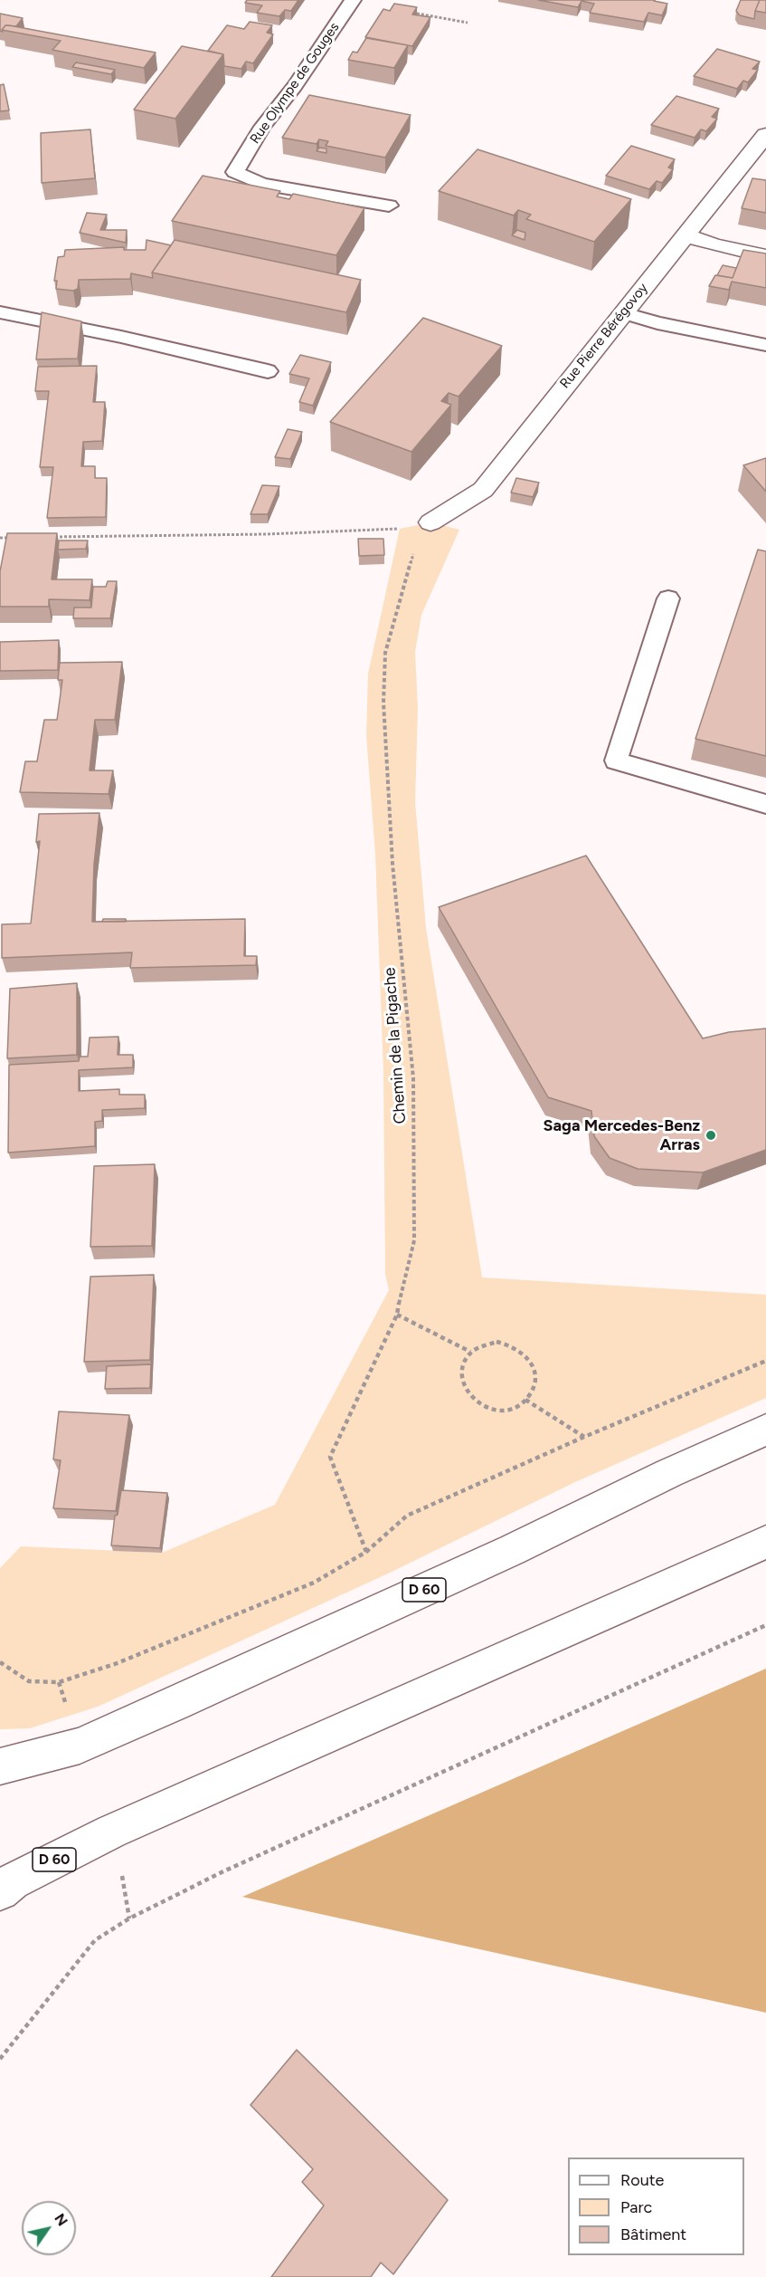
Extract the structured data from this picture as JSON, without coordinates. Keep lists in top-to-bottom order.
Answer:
{
  "streets": {
    "main road": ["Rue Pierre Bérégovoy", "D 60"],
    "lane": ["Rue Olympe de Gouges"],
    "path": ["Chemin de la Pigache"]
  },
  "crossings": [
    ["Rue Pierre Bérégovoy", "Chemin de la Pigache"]
  ],
  "places": ["Saga Mercedes-Benz Arras"],
  "legend": ["Route", "Parc", "Bâtiment"],
  "north": "top right"
}
